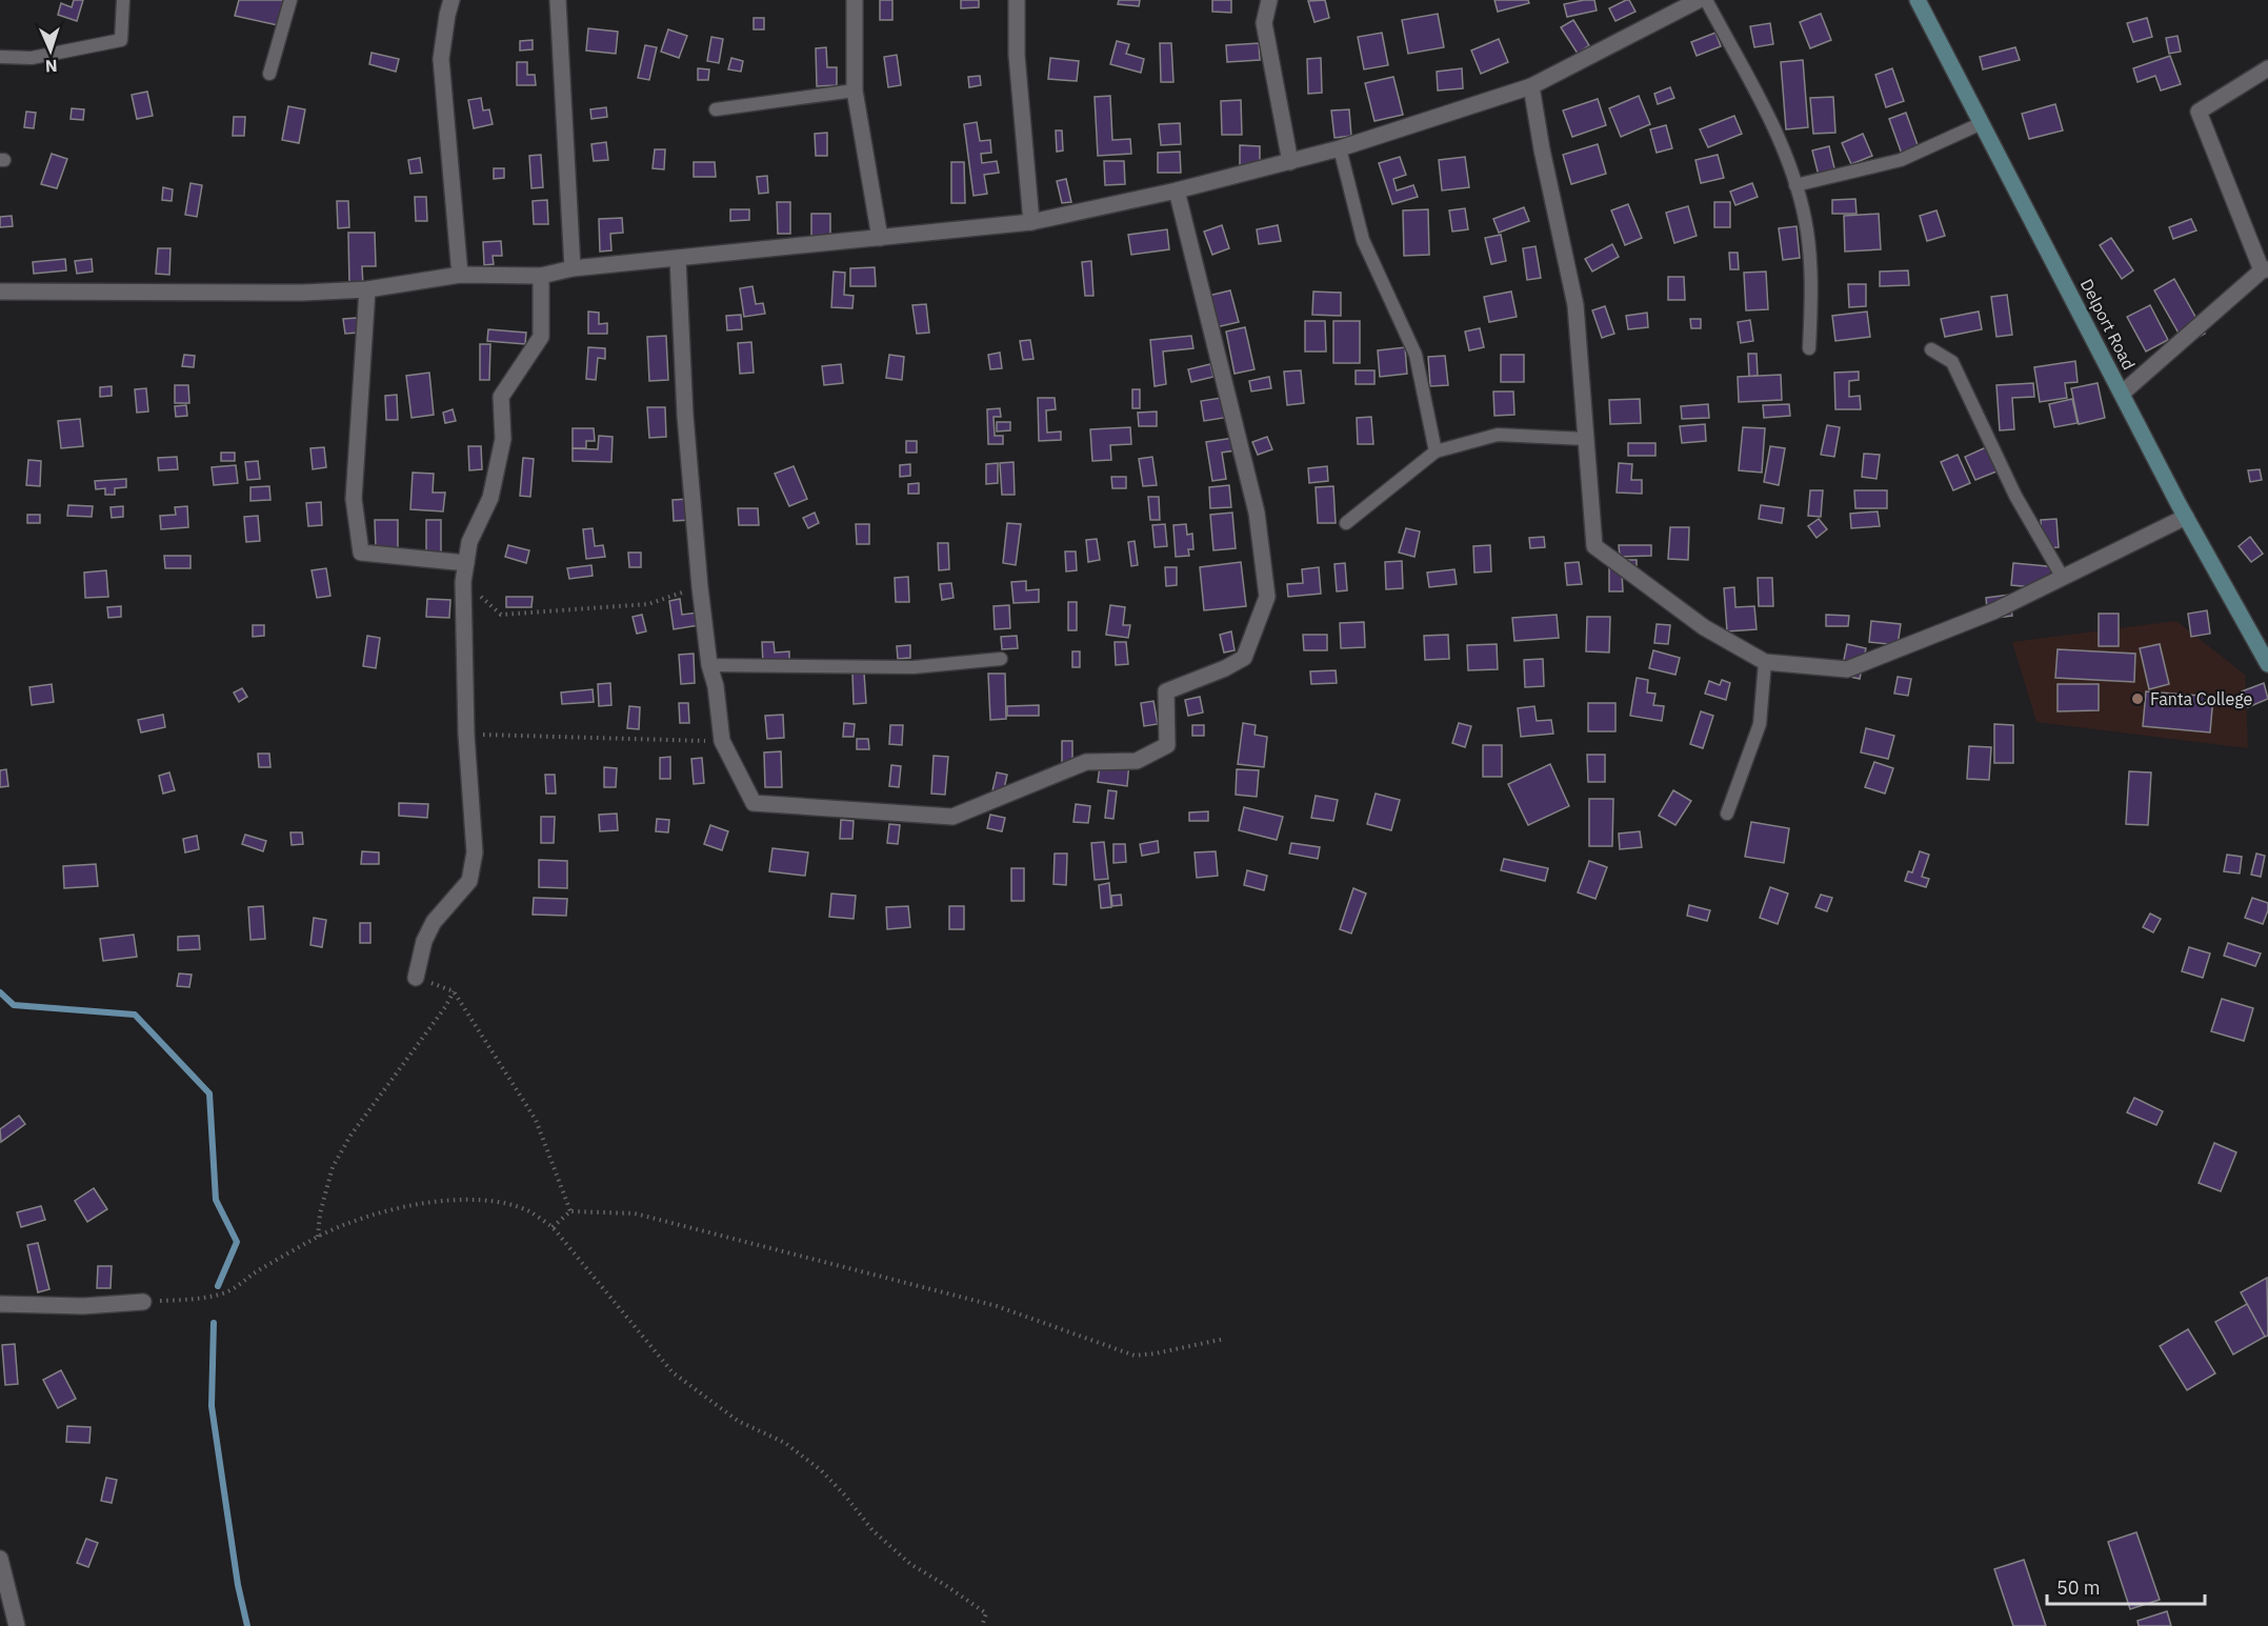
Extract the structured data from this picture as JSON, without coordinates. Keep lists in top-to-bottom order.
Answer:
{
  "streets": {
    "street": ["Delport Road"]
  },
  "places": ["Fanta College"],
  "scale_bar": "50 m",
  "north": "bottom"
}
